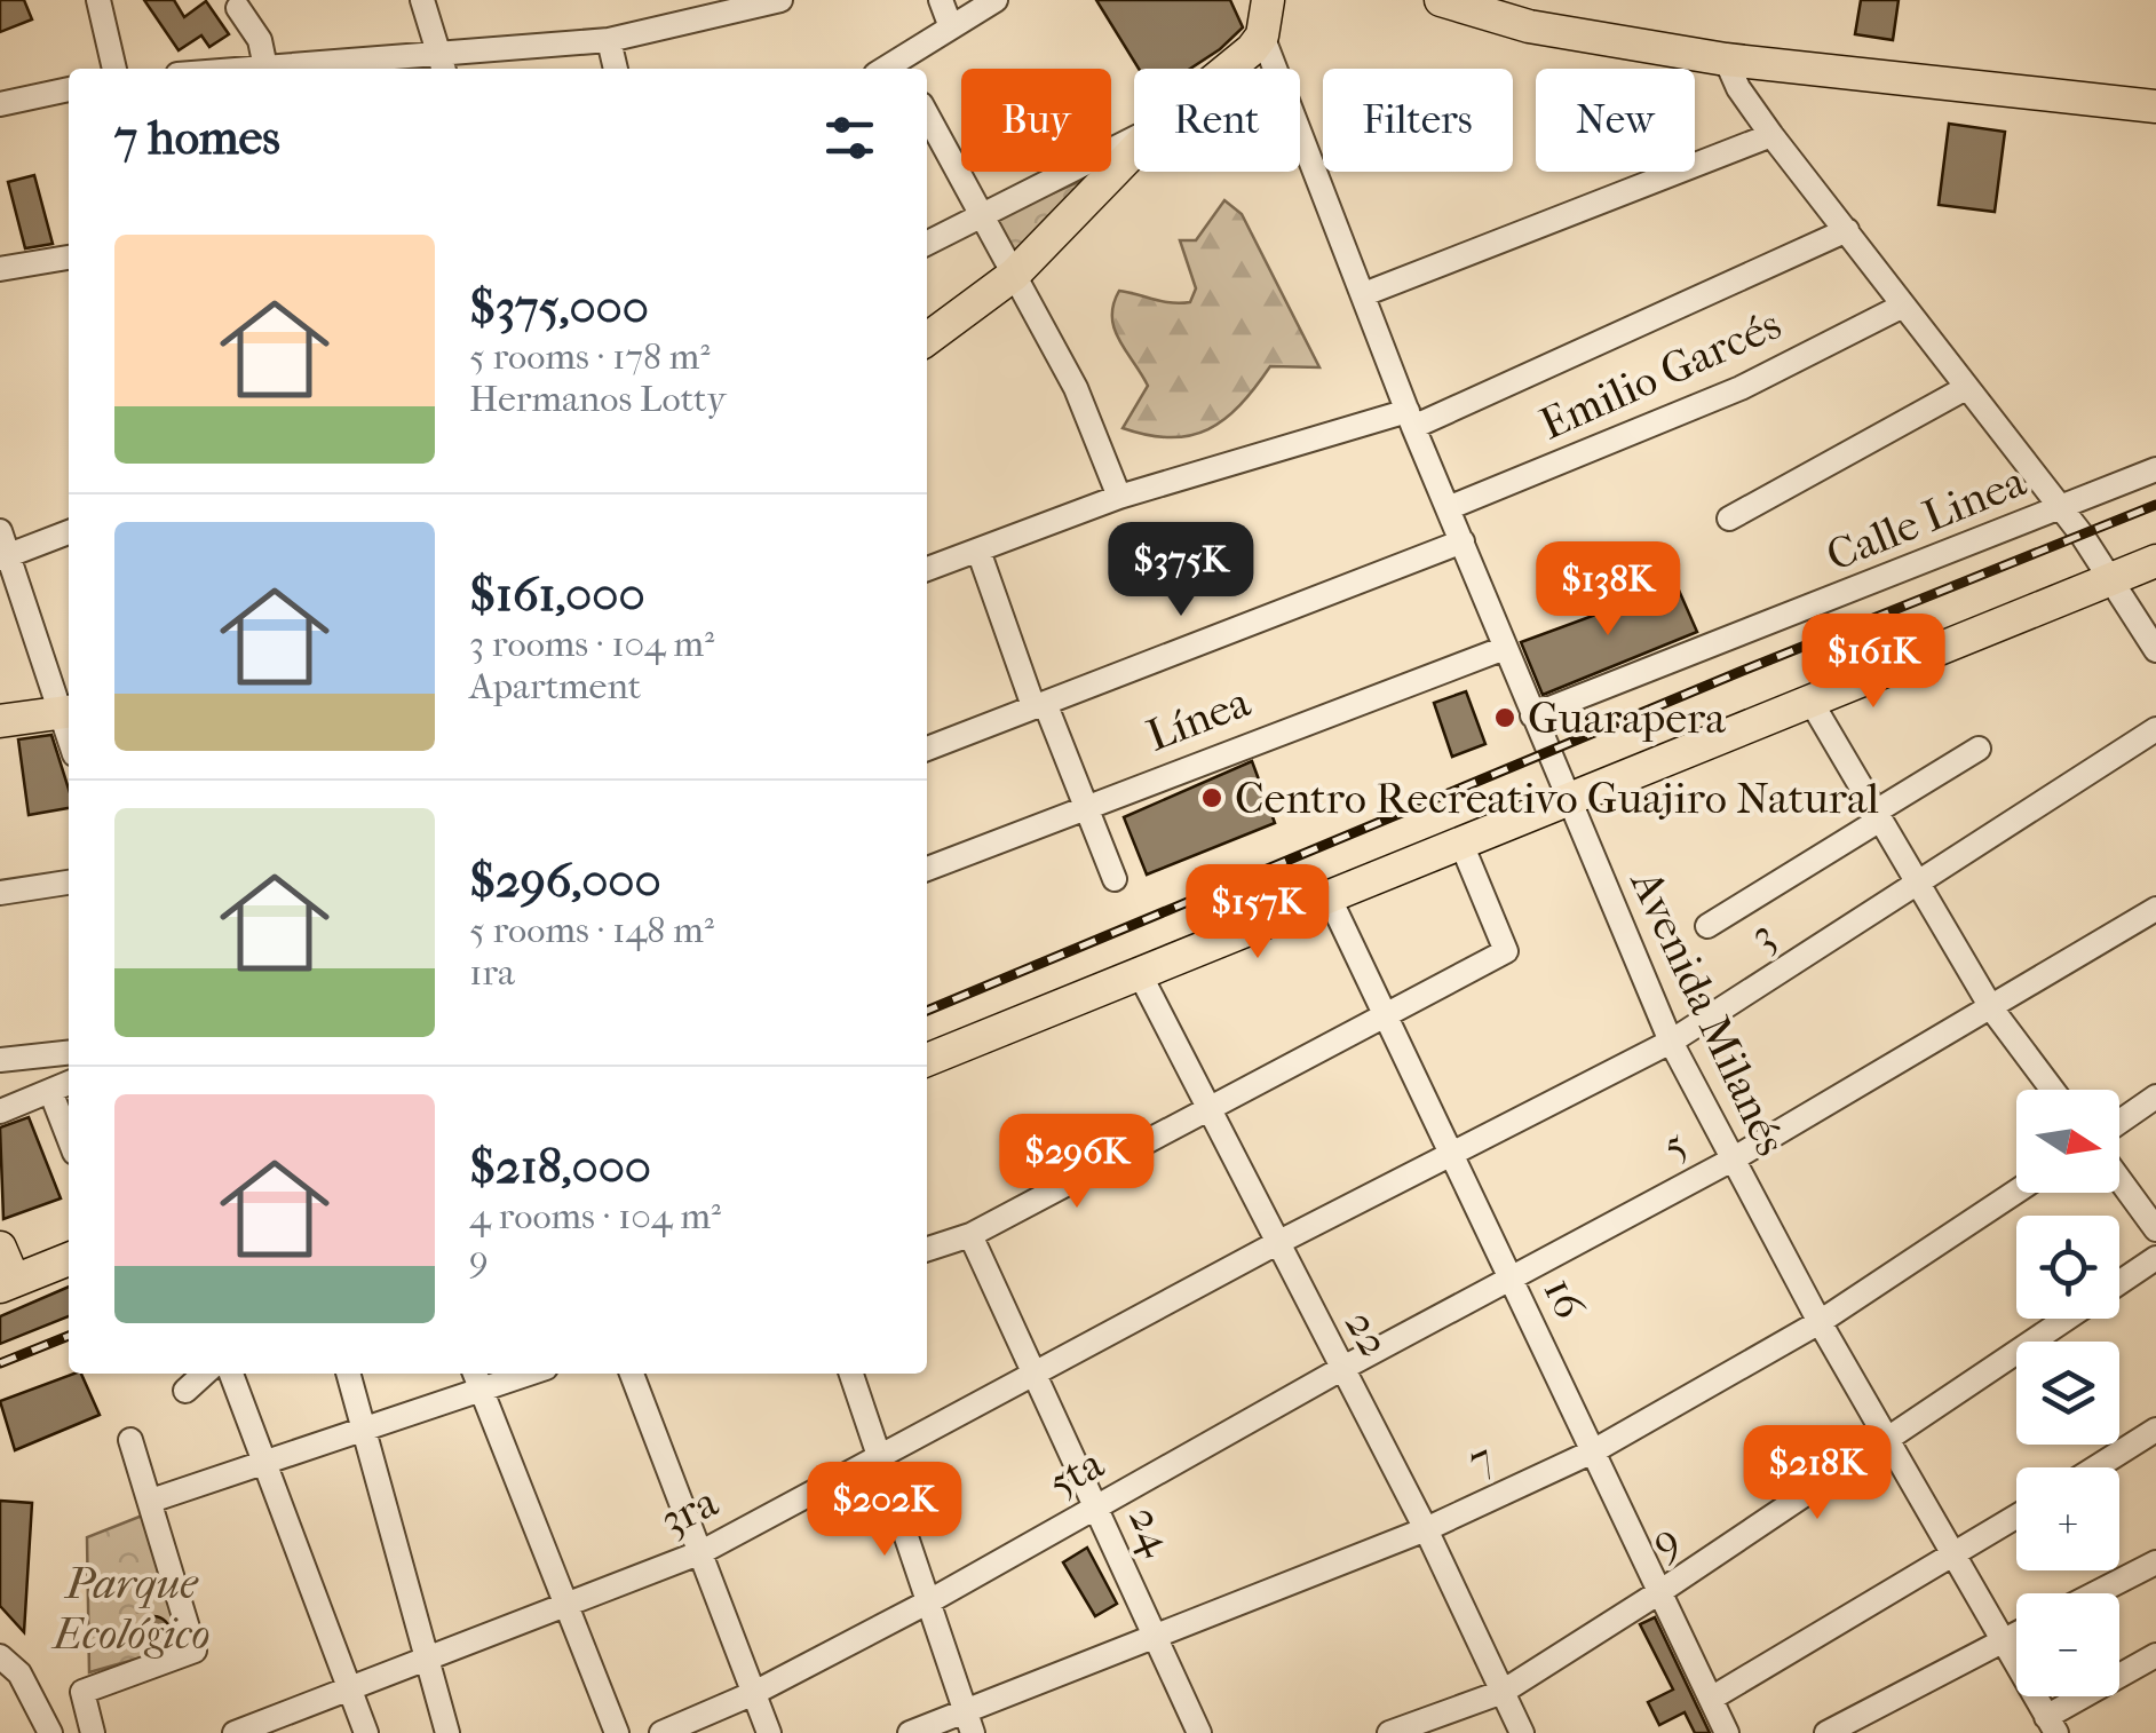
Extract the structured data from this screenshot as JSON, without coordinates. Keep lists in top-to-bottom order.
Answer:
{
  "streets": {
    "street": [
      "Emilio Garcés",
      "Calle Linea",
      "Línea",
      "3",
      "Avenida Milanés",
      "5",
      "16",
      "22",
      "7",
      "5ta",
      "3ra",
      "24",
      "9"
    ]
  },
  "crossings": [
    ["Emilio Garcés", "Avenida Milanés"],
    ["Calle Linea", "Avenida Milanés"],
    ["Línea", "Avenida Milanés"],
    ["3", "Avenida Milanés"],
    ["3", "16"],
    ["3", "22"],
    ["3", "3ra"],
    ["Avenida Milanés", "5"],
    ["Avenida Milanés", "7"],
    ["Avenida Milanés", "9"],
    ["5", "16"],
    ["5", "22"],
    ["5", "5ta"],
    ["16", "7"],
    ["16", "9"],
    ["22", "7"],
    ["22", "5ta"],
    ["22", "3ra"],
    ["22", "9"],
    ["7", "24"],
    ["5ta", "24"],
    ["3ra", "24"]
  ],
  "parks": ["Parque Ecológico"],
  "places": ["Guarapera", "Centro Recreativo Guajiro Natural"],
  "north": "right",
  "page": {
    "chip": [
      "Buy",
      "Rent",
      "Filters",
      "New"
    ],
    "heading": "7 homes",
    "list": [
      {
        "name": "$375,000",
        "note": "5 rooms · 178 m² · Hermanos Lotty"
      },
      {
        "name": "$161,000",
        "note": "3 rooms · 104 m² · Apartment"
      },
      {
        "name": "$296,000",
        "note": "5 rooms · 148 m² · 1ra"
      },
      {
        "name": "$218,000",
        "note": "4 rooms · 104 m² · 9"
      }
    ],
    "price": [
      "$375K",
      "$138K",
      "$161K",
      "$157K",
      "$296K",
      "$218K",
      "$202K"
    ],
    "map_buttons": ["+", "−"]
  }
}
